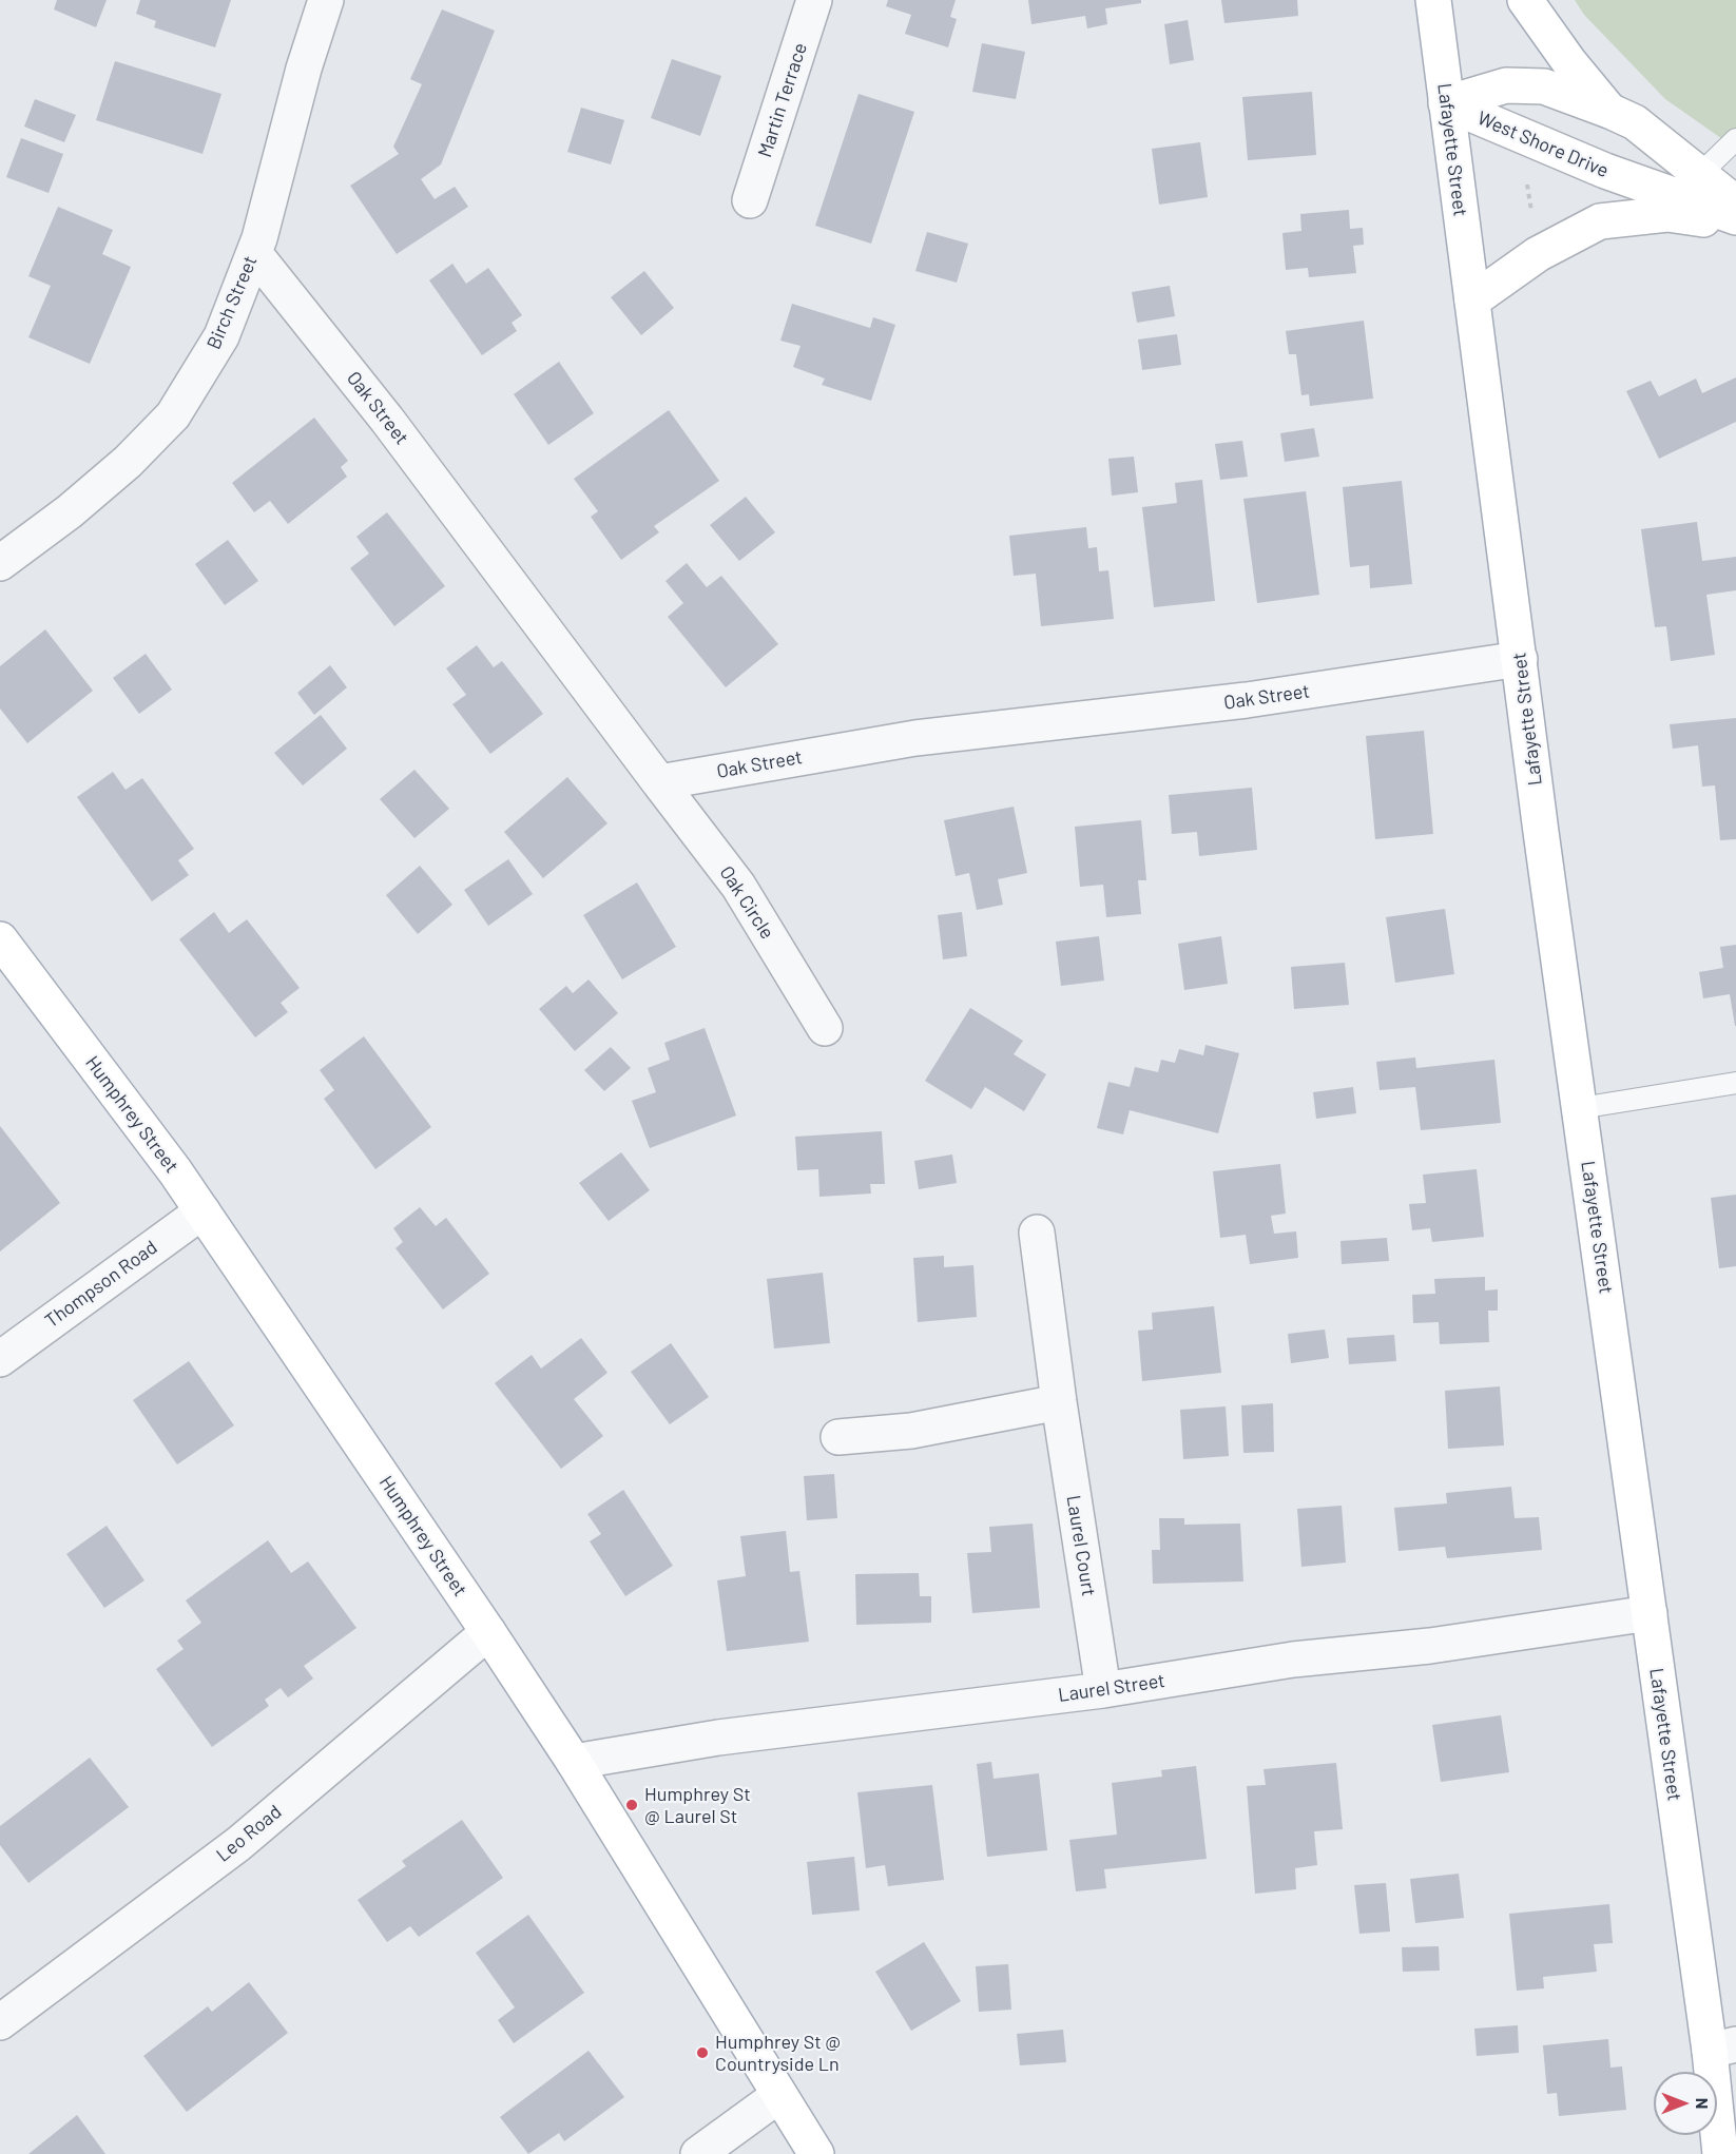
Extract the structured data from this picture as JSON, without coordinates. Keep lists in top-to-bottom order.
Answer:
{
  "streets": {
    "main road": ["West Shore Drive", "Lafayette Street", "Humphrey Street"],
    "street": [
      "Martin Terrace",
      "Birch Street",
      "Oak Street",
      "Oak Circle",
      "Thompson Road",
      "Laurel Court",
      "Laurel Street",
      "Leo Road"
    ]
  },
  "crossings": [
    ["West Shore Drive", "Lafayette Street"],
    ["Lafayette Street", "Oak Street"],
    ["Lafayette Street", "Laurel Street"],
    ["Birch Street", "Oak Street"],
    ["Oak Street", "Oak Circle"],
    ["Humphrey Street", "Thompson Road"],
    ["Humphrey Street", "Laurel Street"],
    ["Humphrey Street", "Leo Road"],
    ["Laurel Court", "Laurel Street"]
  ],
  "places": ["Humphrey St @ Laurel St", "Humphrey St @ Countryside Ln"],
  "north": "right"
}
